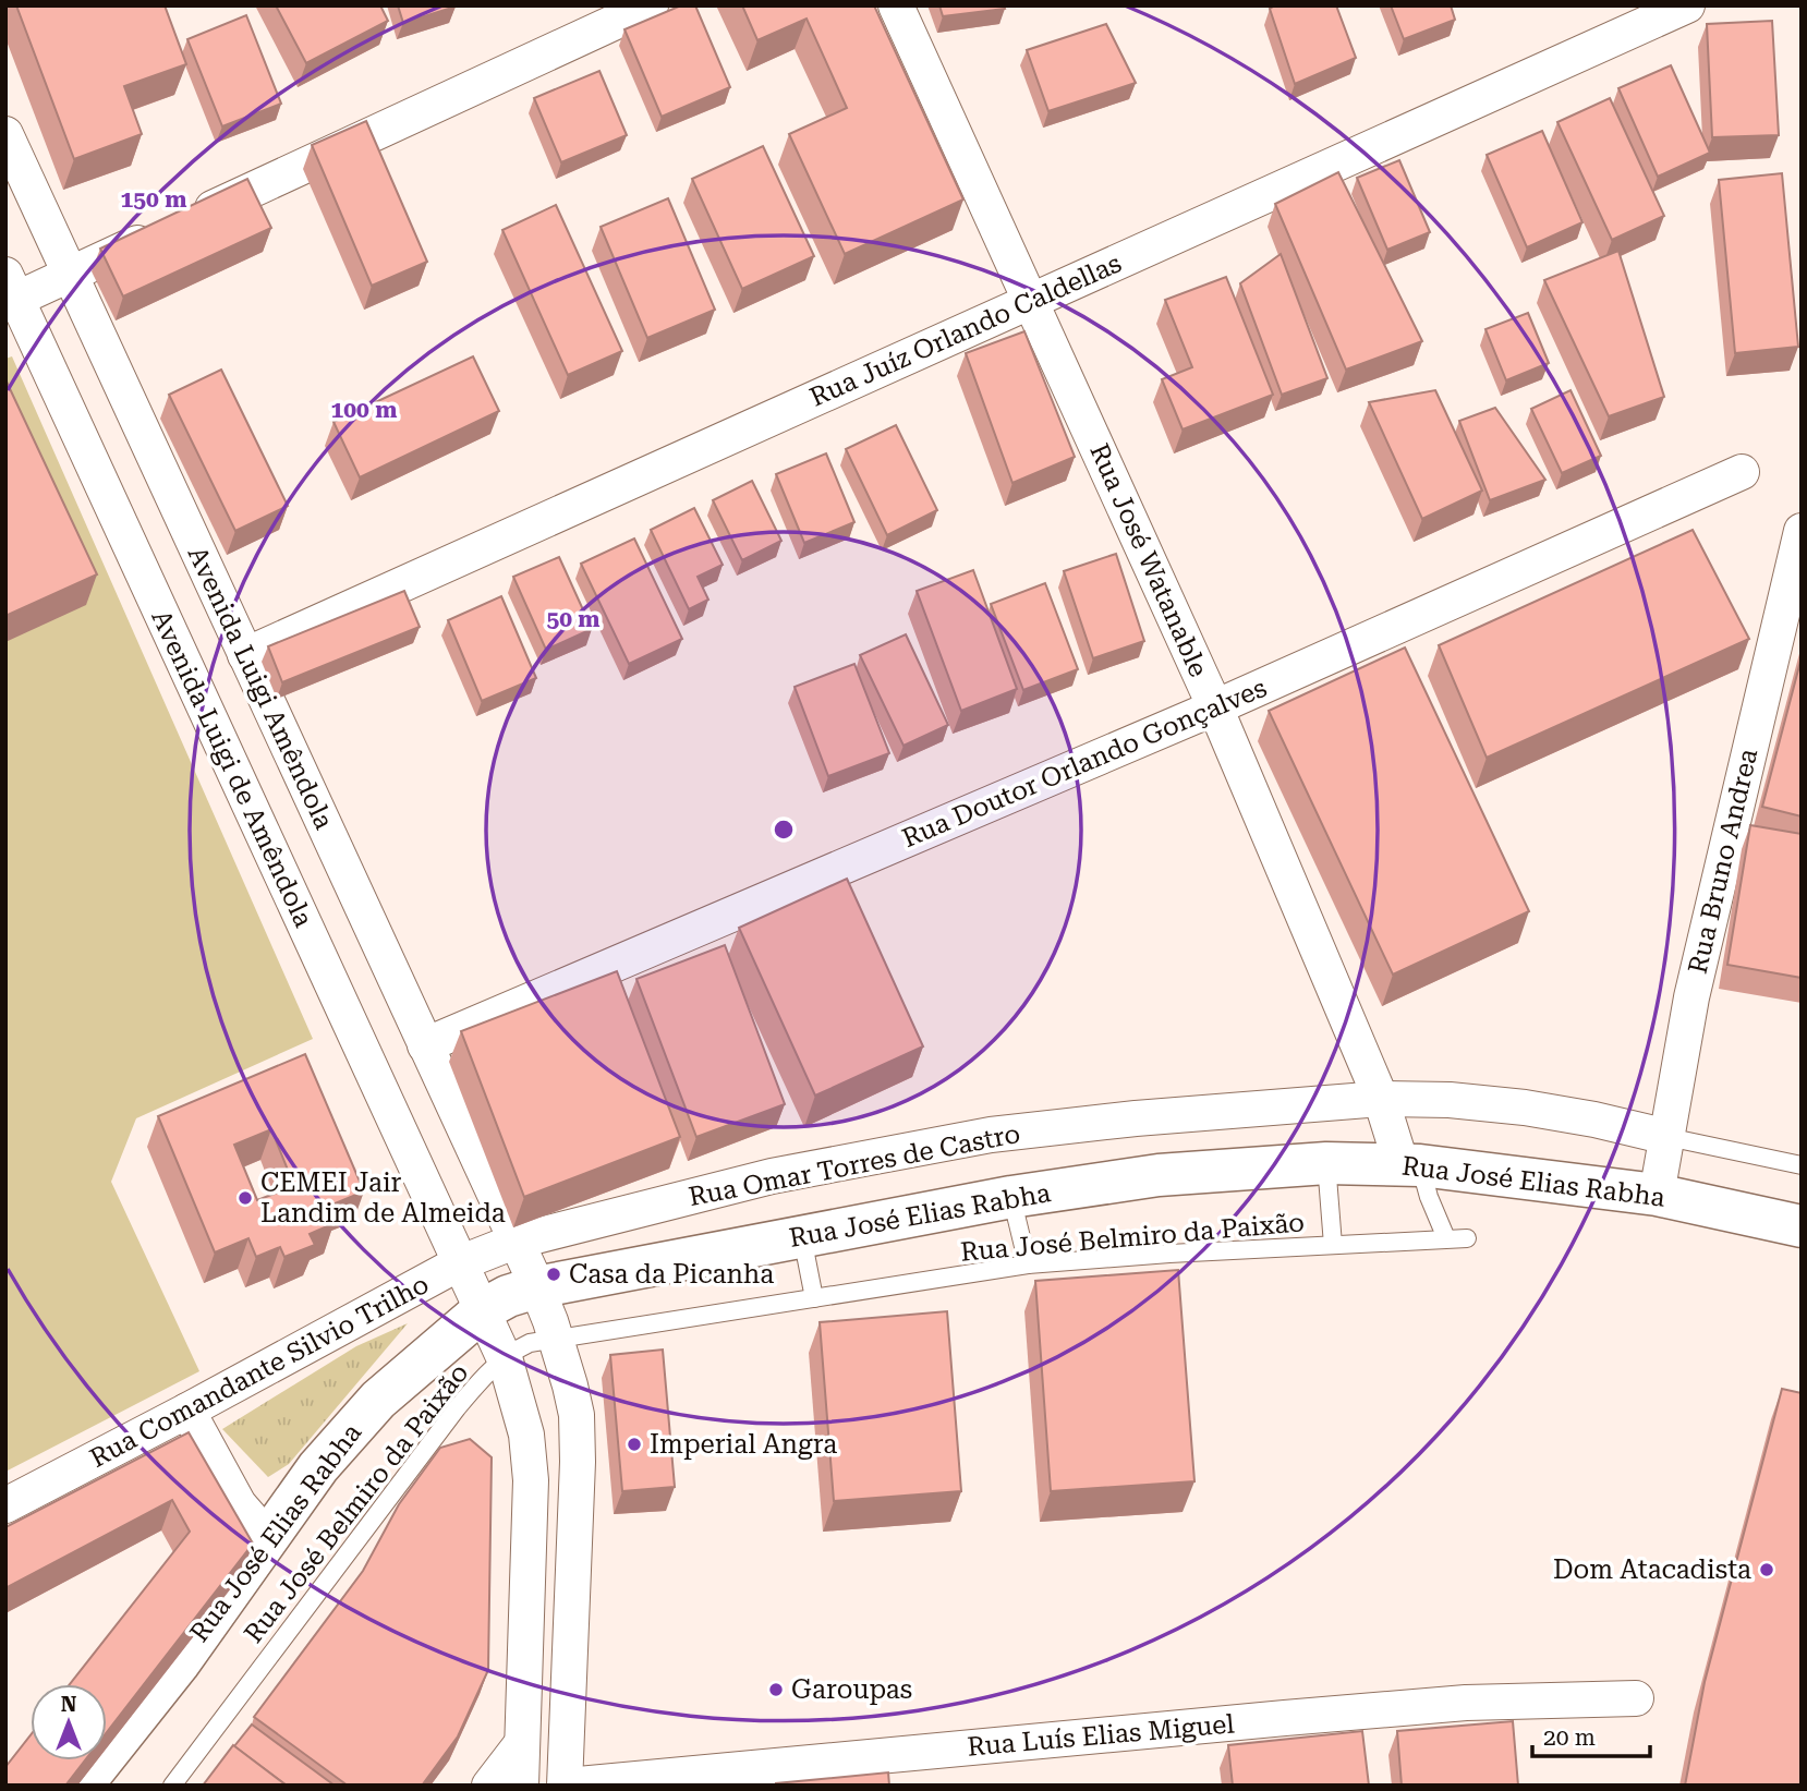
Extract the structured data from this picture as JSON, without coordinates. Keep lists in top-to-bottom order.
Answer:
{
  "streets": {
    "street": [
      "Rua Juíz Orlando Caldellas",
      "Rua José Watanable",
      "Avenida Luigi Amêndola",
      "Rua Doutor Orlando Gonçalves",
      "Avenida Luigi de Amêndola",
      "Rua Bruno Andrea",
      "Rua Omar Torres de Castro",
      "Rua José Elias Rabha",
      "Rua Comandante Silvio Trilho",
      "Rua Luís Elias Miguel"
    ],
    "lane": ["Rua José Belmiro da Paixão"]
  },
  "crossings": [
    ["Rua Juíz Orlando Caldellas", "Rua José Watanable"],
    ["Rua Juíz Orlando Caldellas", "Avenida Luigi Amêndola"],
    ["Rua José Watanable", "Rua Doutor Orlando Gonçalves"],
    ["Rua José Watanable", "Rua Omar Torres de Castro"],
    ["Rua José Watanable", "Rua José Elias Rabha"],
    ["Avenida Luigi Amêndola", "Rua Doutor Orlando Gonçalves"],
    ["Avenida Luigi Amêndola", "Rua Omar Torres de Castro"],
    ["Avenida Luigi Amêndola", "Rua José Elias Rabha"],
    ["Avenida Luigi Amêndola", "Rua José Belmiro da Paixão"],
    ["Avenida Luigi Amêndola", "Rua Comandante Silvio Trilho"],
    ["Avenida Luigi Amêndola", "Rua Luís Elias Miguel"],
    ["Avenida Luigi de Amêndola", "Rua José Elias Rabha"],
    ["Avenida Luigi de Amêndola", "Rua José Belmiro da Paixão"],
    ["Avenida Luigi de Amêndola", "Rua Comandante Silvio Trilho"],
    ["Rua Bruno Andrea", "Rua Omar Torres de Castro"],
    ["Rua Bruno Andrea", "Rua José Elias Rabha"],
    ["Rua Omar Torres de Castro", "Rua Comandante Silvio Trilho"]
  ],
  "places": [
    "CEMEI Jair Landim de Almeida",
    "Casa da Picanha",
    "Imperial Angra",
    "Dom Atacadista",
    "Garoupas"
  ],
  "scale_bar": "20 m",
  "north": "top",
  "rings": ["150 m", "100 m", "50 m"]
}
